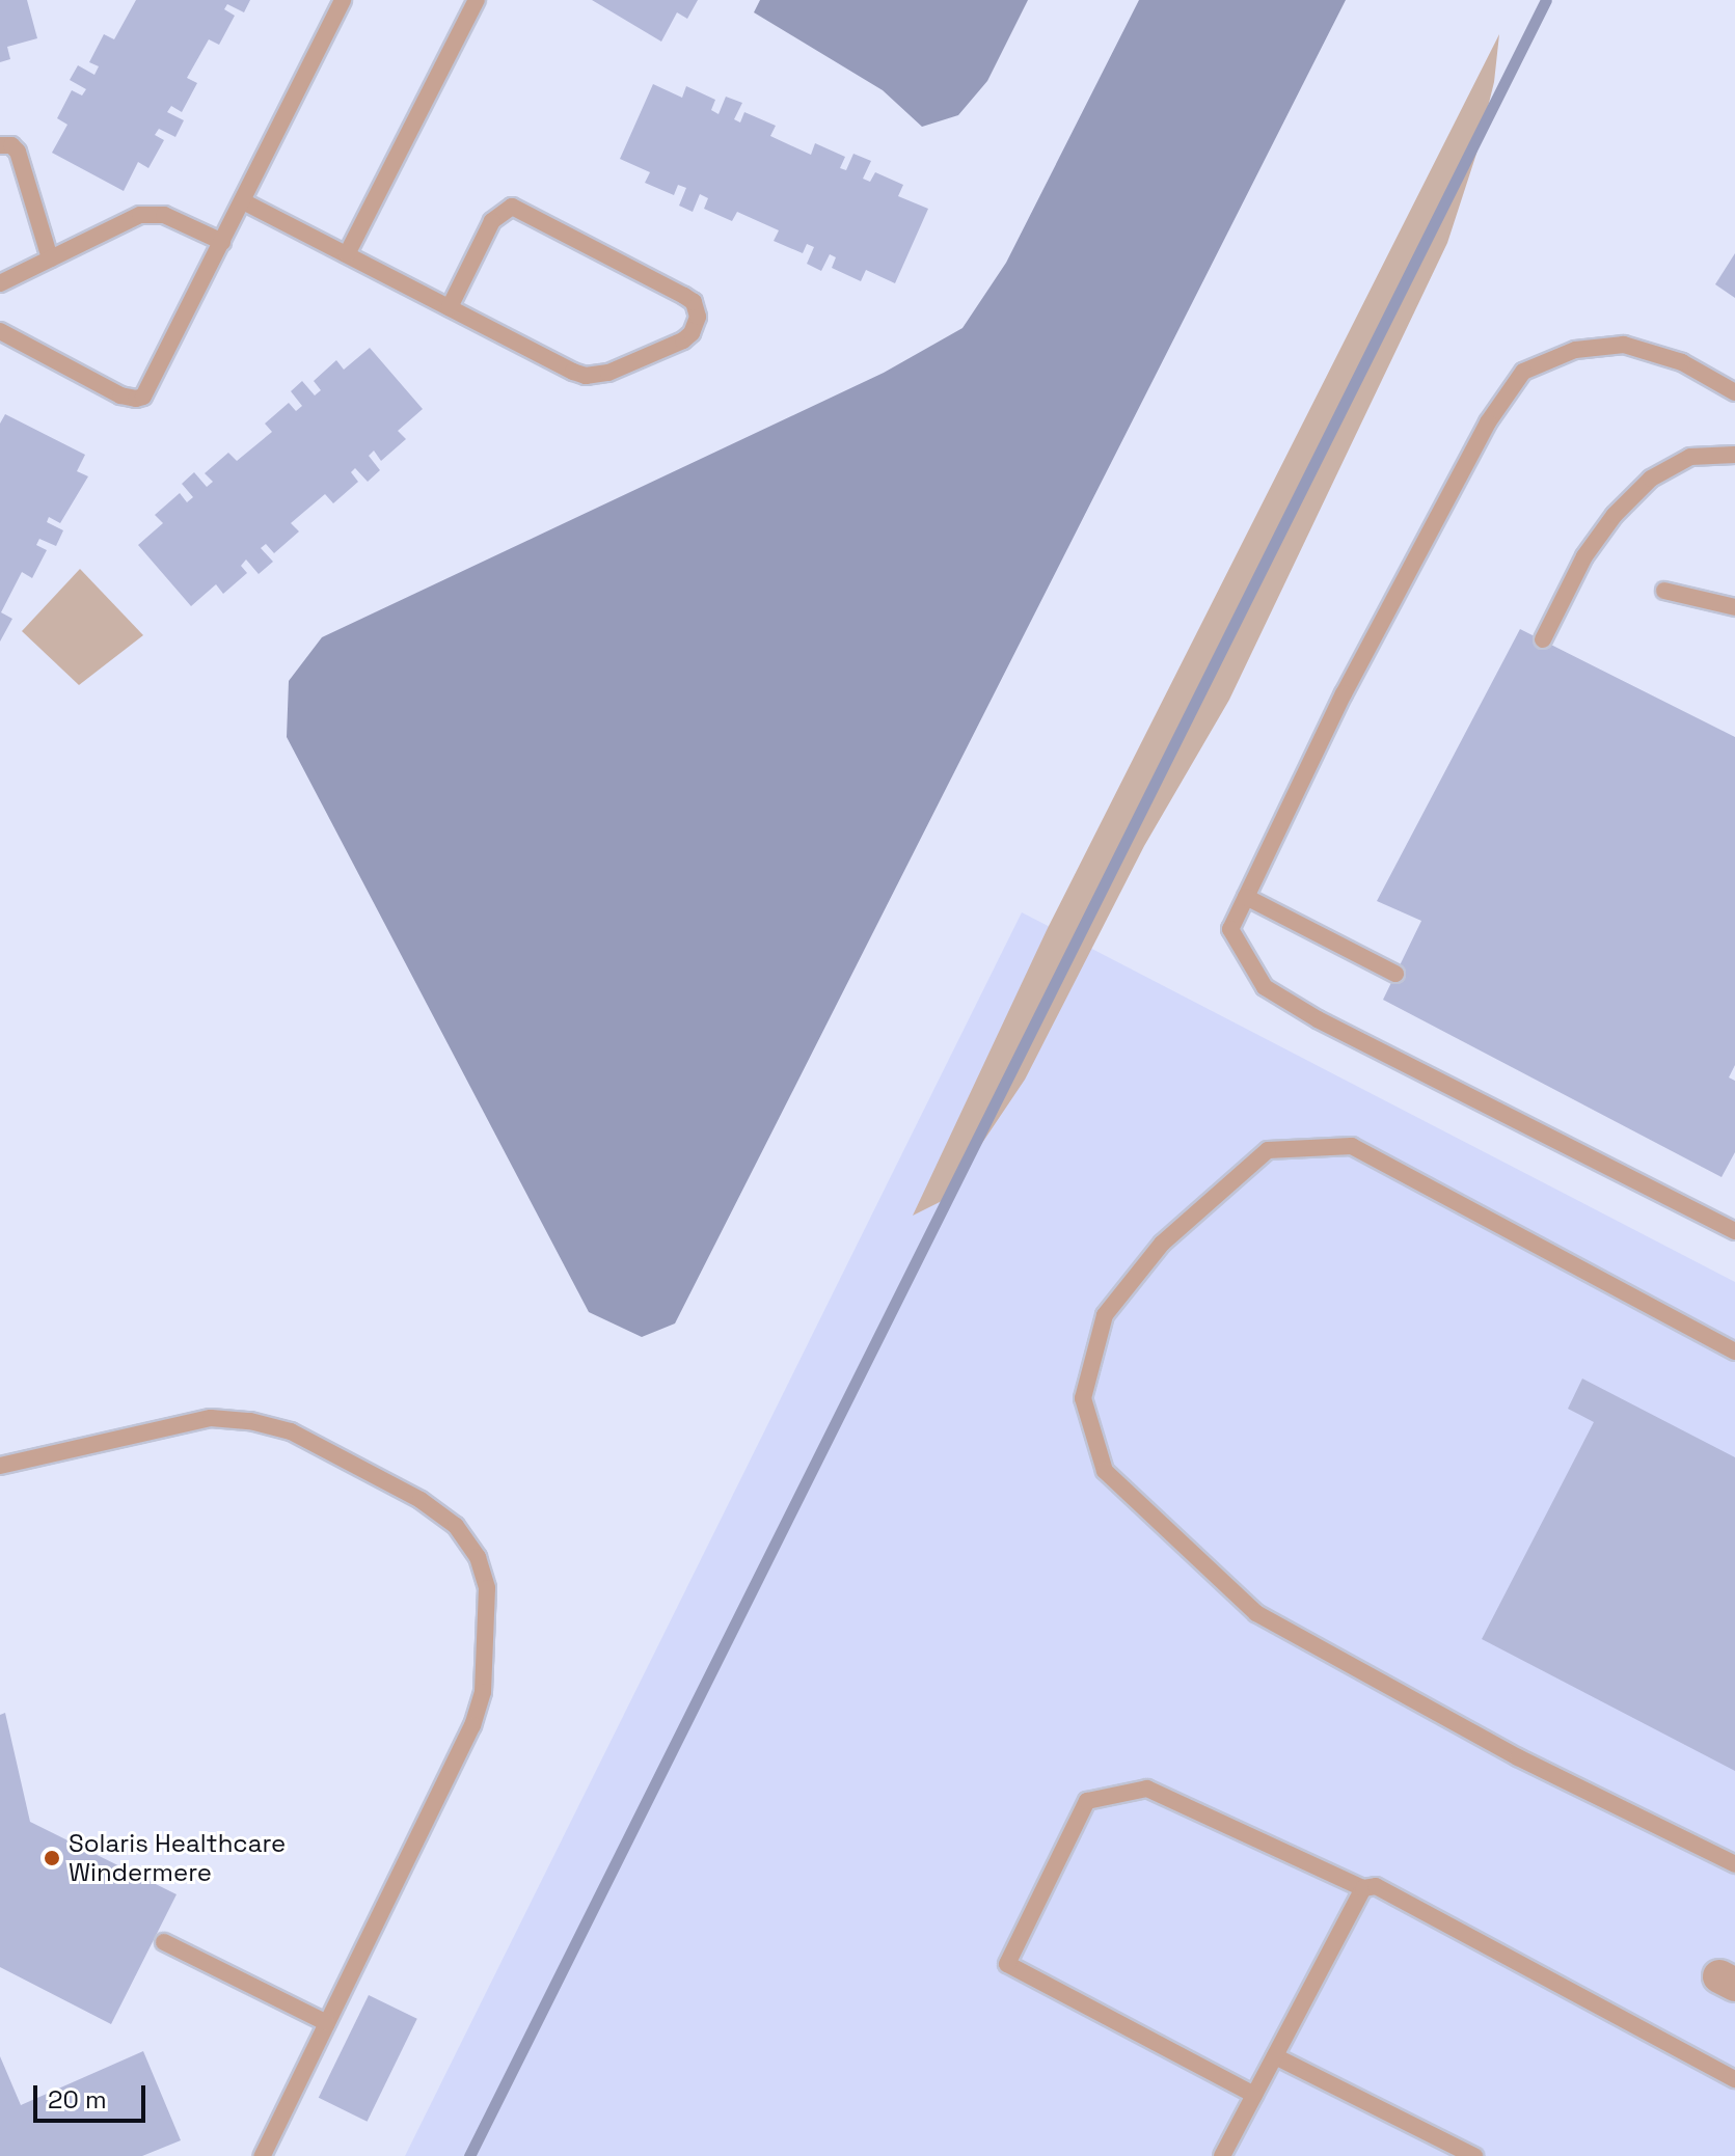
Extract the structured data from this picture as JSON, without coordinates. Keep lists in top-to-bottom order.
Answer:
{
  "places": ["Solaris Healthcare Windermere"],
  "scale_bar": "20 m"
}
